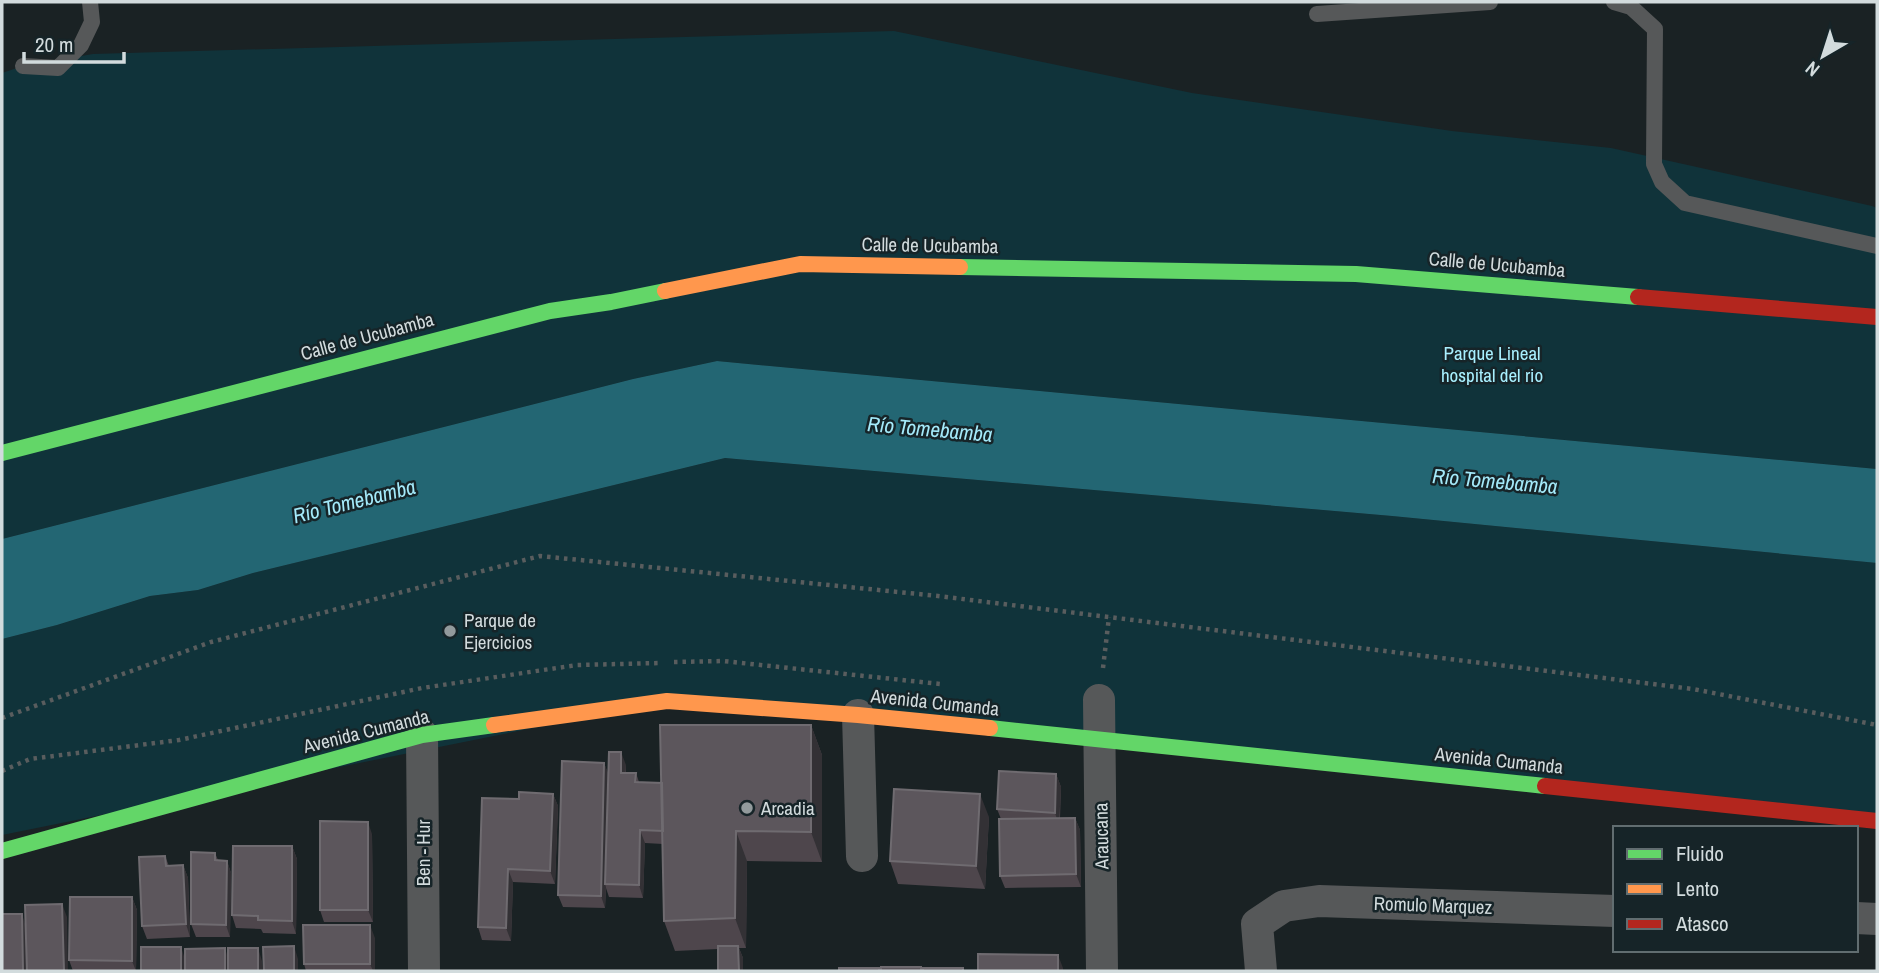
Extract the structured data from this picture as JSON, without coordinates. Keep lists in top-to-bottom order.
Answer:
{
  "streets": {
    "street": [
      "Calle de Ucubamba",
      "Avenida Cumanda",
      "Araucana",
      "Ben - Hur",
      "Romulo Marquez"
    ]
  },
  "crossings": [
    ["Avenida Cumanda", "Araucana"],
    ["Avenida Cumanda", "Ben - Hur"]
  ],
  "water": ["Río Tomebamba"],
  "parks": ["Parque Lineal hospital del rio"],
  "places": ["Parque de Ejercicios", "Arcadia"],
  "legend": ["Fluido", "Lento", "Atasco"],
  "scale_bar": "20 m",
  "north": "bottom left"
}
